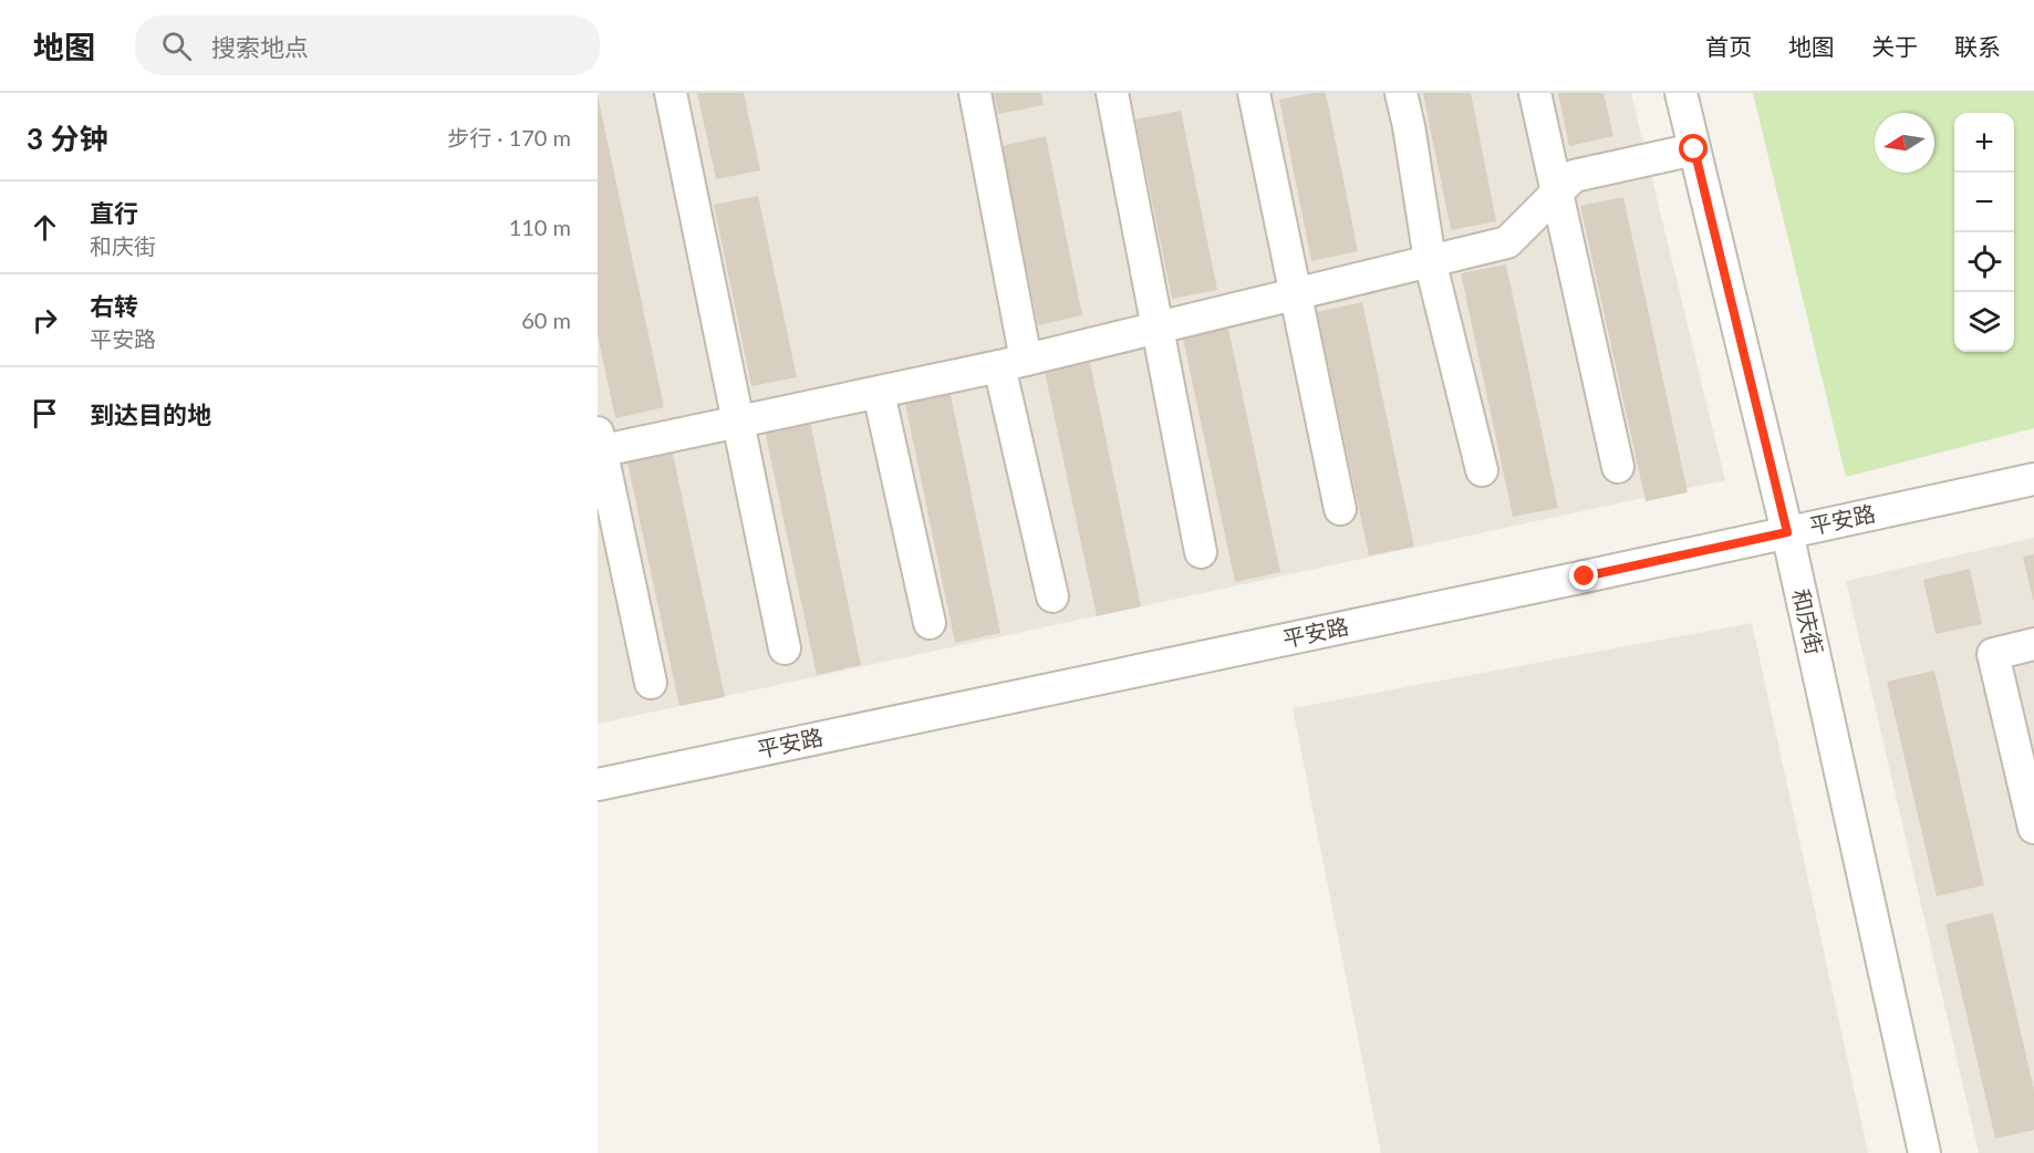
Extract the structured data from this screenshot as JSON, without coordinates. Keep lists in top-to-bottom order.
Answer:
{
  "streets": {
    "street": ["平安路", "和庆街"]
  },
  "crossings": [
    ["平安路", "和庆街"]
  ],
  "north": "left",
  "page": {
    "header": "地图",
    "search": "搜索地点",
    "nav": [
      "首页",
      "地图",
      "关于",
      "联系"
    ],
    "heading": ["3 分钟", "步行 · 170 m"],
    "map_buttons": ["+", "−"],
    "list": [
      ["直行", "和庆街", "110 m"],
      ["右转", "平安路", "60 m"],
      "到达目的地"
    ]
  }
}
